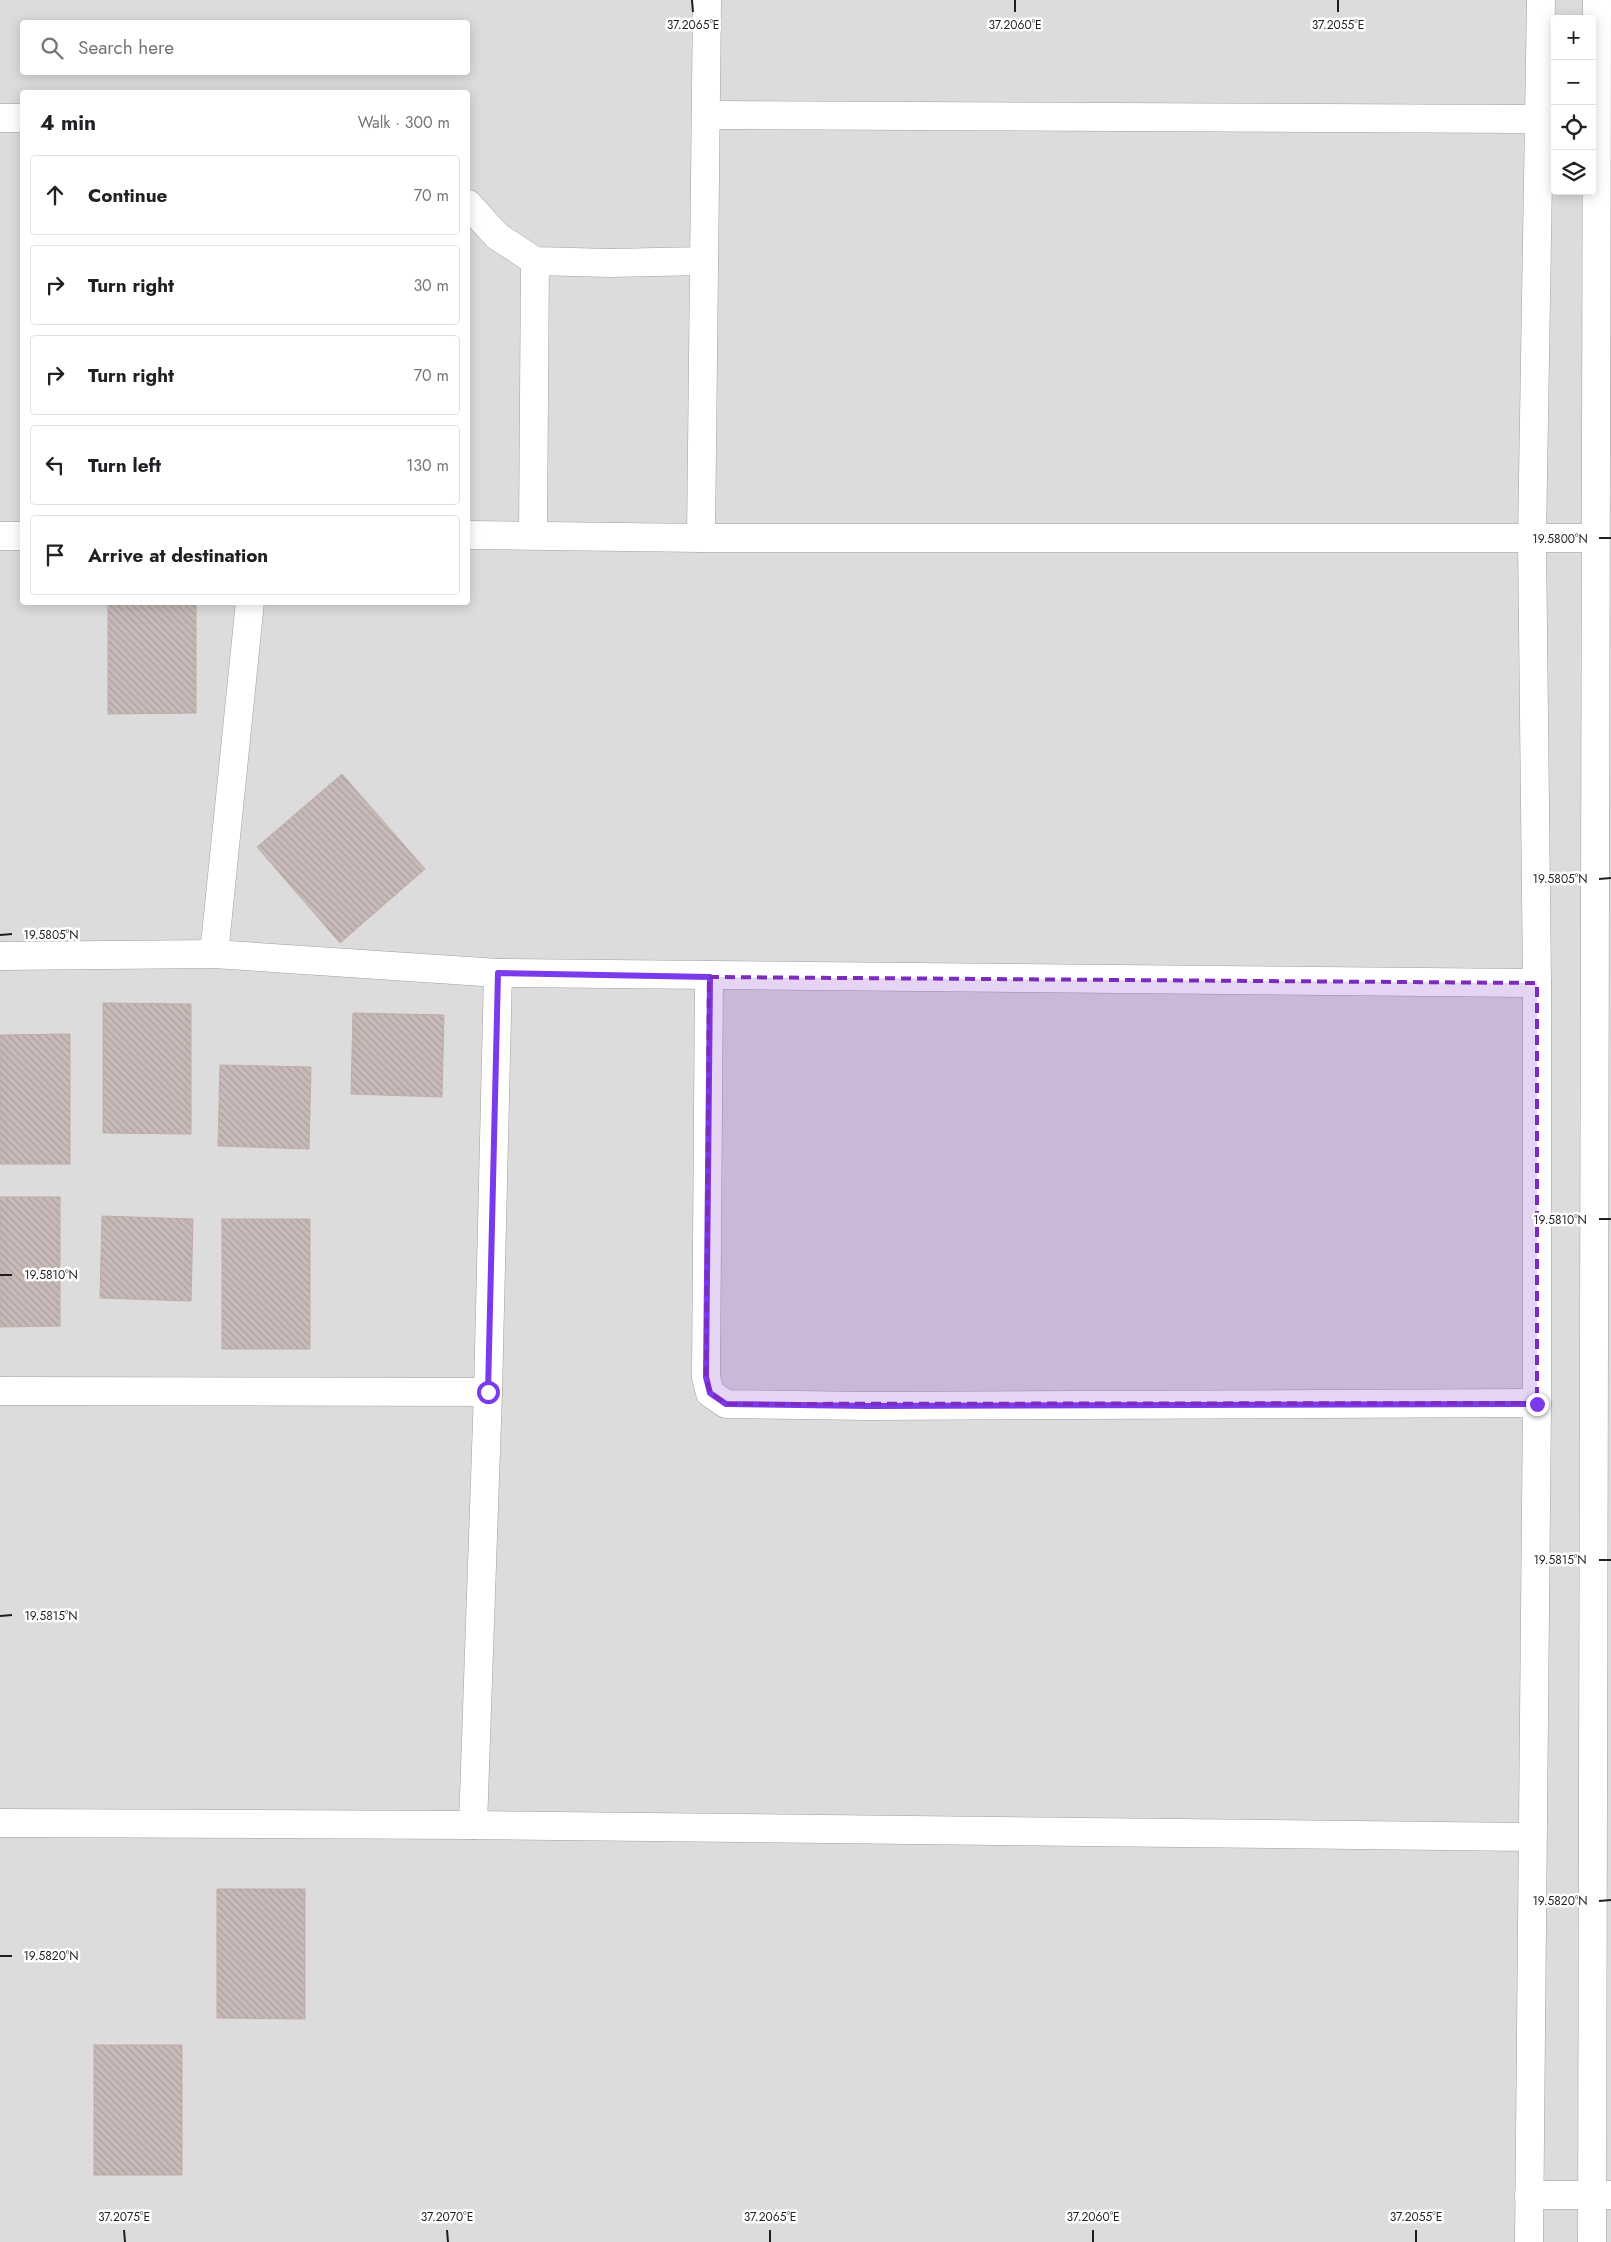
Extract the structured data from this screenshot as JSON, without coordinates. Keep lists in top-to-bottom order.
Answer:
{
  "page": {
    "map_buttons": ["+", "−"],
    "search": "Search here",
    "heading": ["4 min", "Walk · 300 m"],
    "list": [
      ["Continue", "70 m"],
      ["Turn right", "30 m"],
      ["Turn right", "70 m"],
      ["Turn left", "130 m"],
      "Arrive at destination"
    ]
  },
  "coordinates": [
    "37.2065°E",
    "37.2060°E",
    "37.2055°E",
    "19.5800°N",
    "19.5805°N",
    "19.5810°N",
    "19.5815°N",
    "19.5820°N",
    "37.2075°E",
    "37.2070°E"
  ]
}
